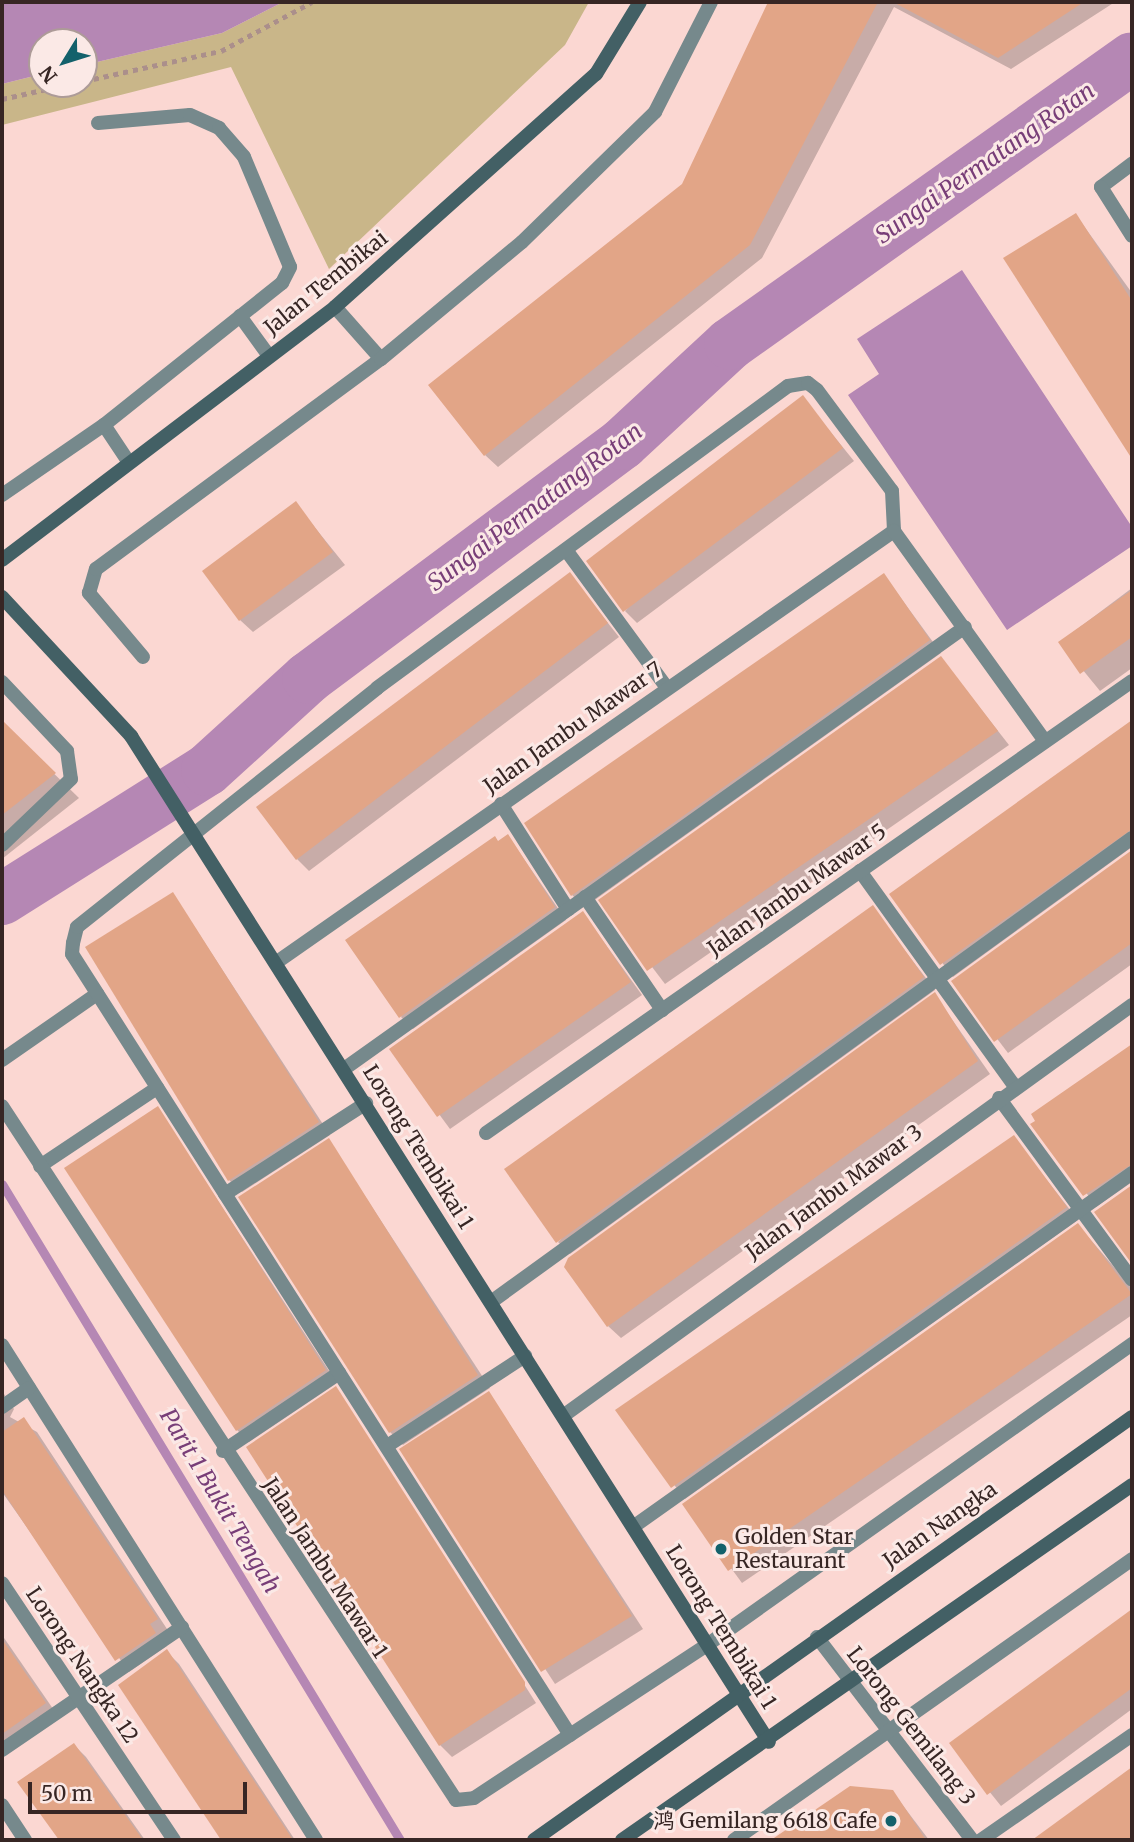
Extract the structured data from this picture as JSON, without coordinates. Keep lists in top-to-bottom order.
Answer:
{
  "streets": {
    "street": [
      "Jalan Tembikai",
      "Jalan Jambu Mawar 7",
      "Jalan Jambu Mawar 5",
      "Lorong Tembikai 1",
      "Jalan Jambu Mawar 3",
      "Jalan Nangka",
      "Jalan Jambu Mawar 1",
      "Lorong Nangka 12",
      "Lorong Gemilang 3"
    ]
  },
  "crossings": [
    ["Jalan Jambu Mawar 7", "Lorong Tembikai 1"],
    ["Lorong Tembikai 1", "Jalan Jambu Mawar 3"],
    ["Lorong Tembikai 1", "Jalan Nangka"],
    ["Lorong Tembikai 1", "Jalan Jambu Mawar 1"],
    ["Jalan Nangka", "Lorong Gemilang 3"]
  ],
  "water": ["Sungai Permatang Rotan", "Parit 1 Bukit Tengah"],
  "places": ["Golden Star Restaurant", "鸿 Gemilang 6618 Cafe"],
  "scale_bar": "50 m",
  "north": "bottom left"
}
